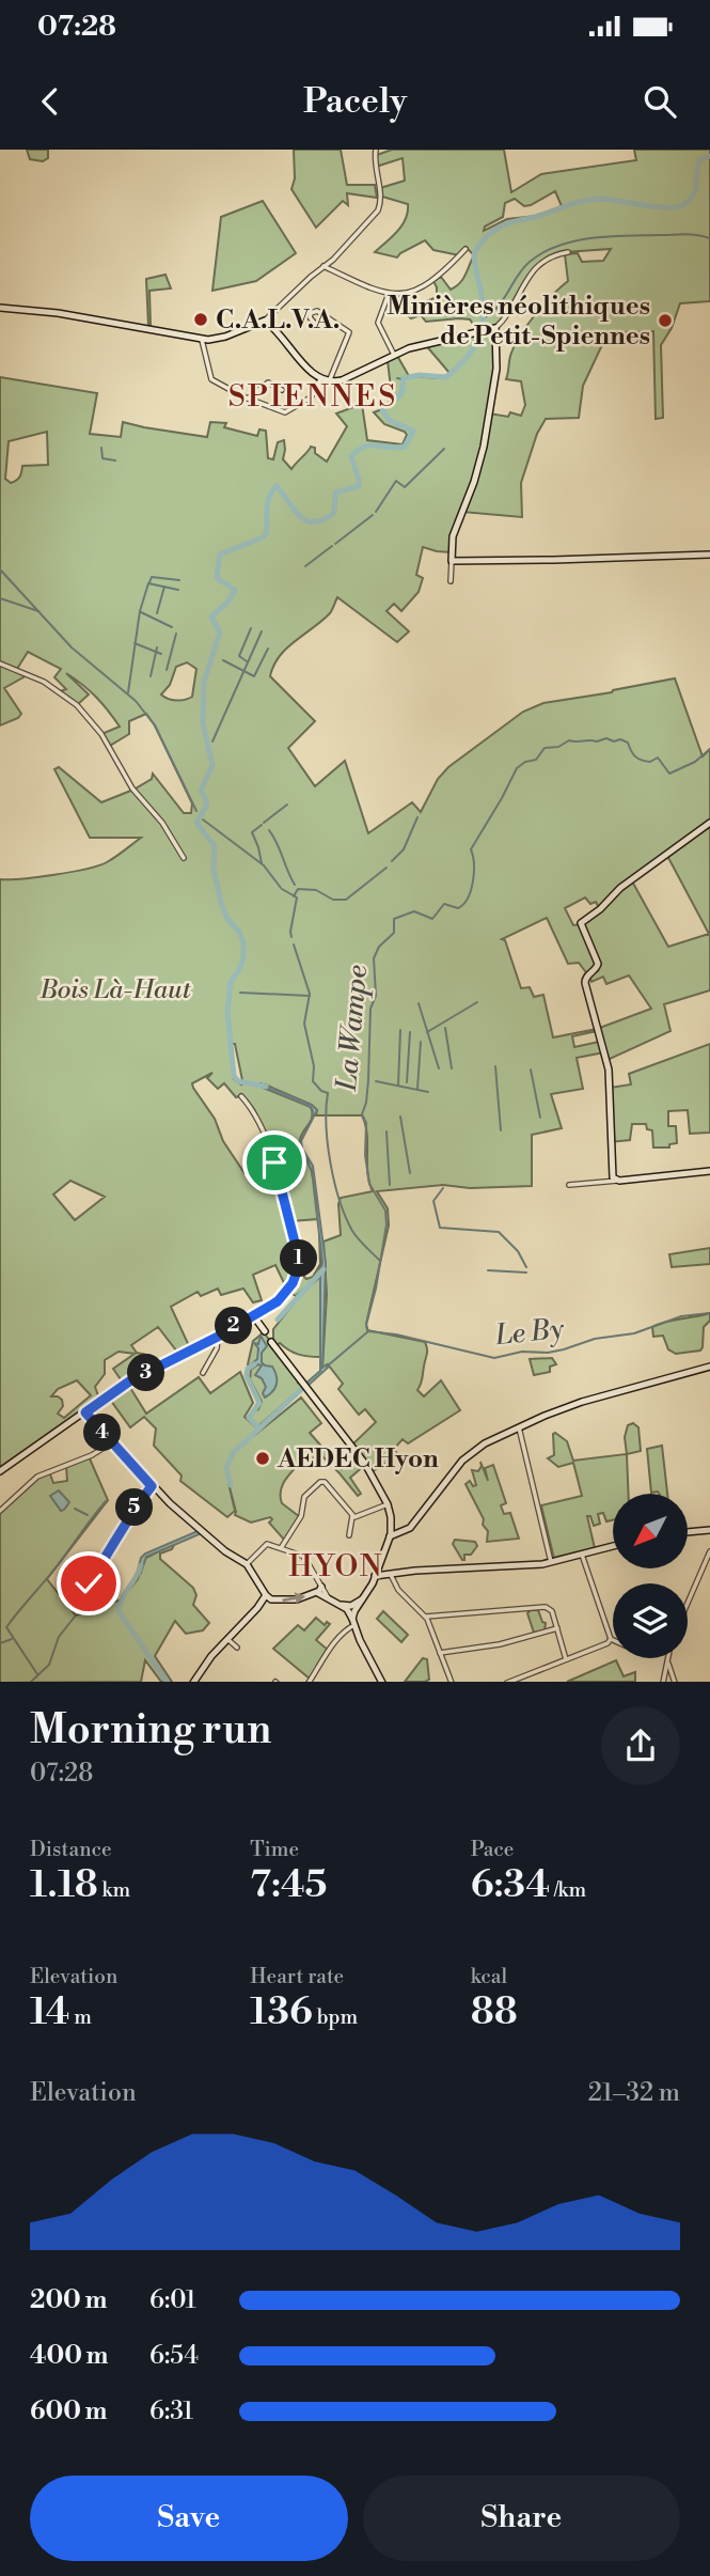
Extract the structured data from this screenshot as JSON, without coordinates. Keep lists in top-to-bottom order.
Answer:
{
  "districts": ["SPIENNES", "HYON"],
  "water": ["La Wampe", "Le By"],
  "parks": ["Bois Là-Haut"],
  "places": ["C.A.L.V.A.", "Minières néolithiques de Petit-Spiennes", "AEDEC Hyon"],
  "north": "bottom left",
  "page": {
    "status": "07:28",
    "header": "Pacely",
    "pins": [
      "1",
      "2",
      "3",
      "4",
      "5"
    ],
    "heading": ["Morning run", "07:28"],
    "stats": [
      ["Distance", "1.18 km"],
      ["Time", "7:45"],
      ["Pace", "6:34 /km"],
      ["Elevation", "14 m"],
      ["Heart rate", "136 bpm"],
      ["kcal", "88"]
    ],
    "chart": ["Elevation", "21–32 m"],
    "list": [
      {
        "name": "200 m",
        "note": "6:01"
      },
      {
        "name": "400 m",
        "note": "6:54"
      },
      {
        "name": "600 m",
        "note": "6:31"
      }
    ],
    "buttons": ["Save", "Share"]
  }
}
